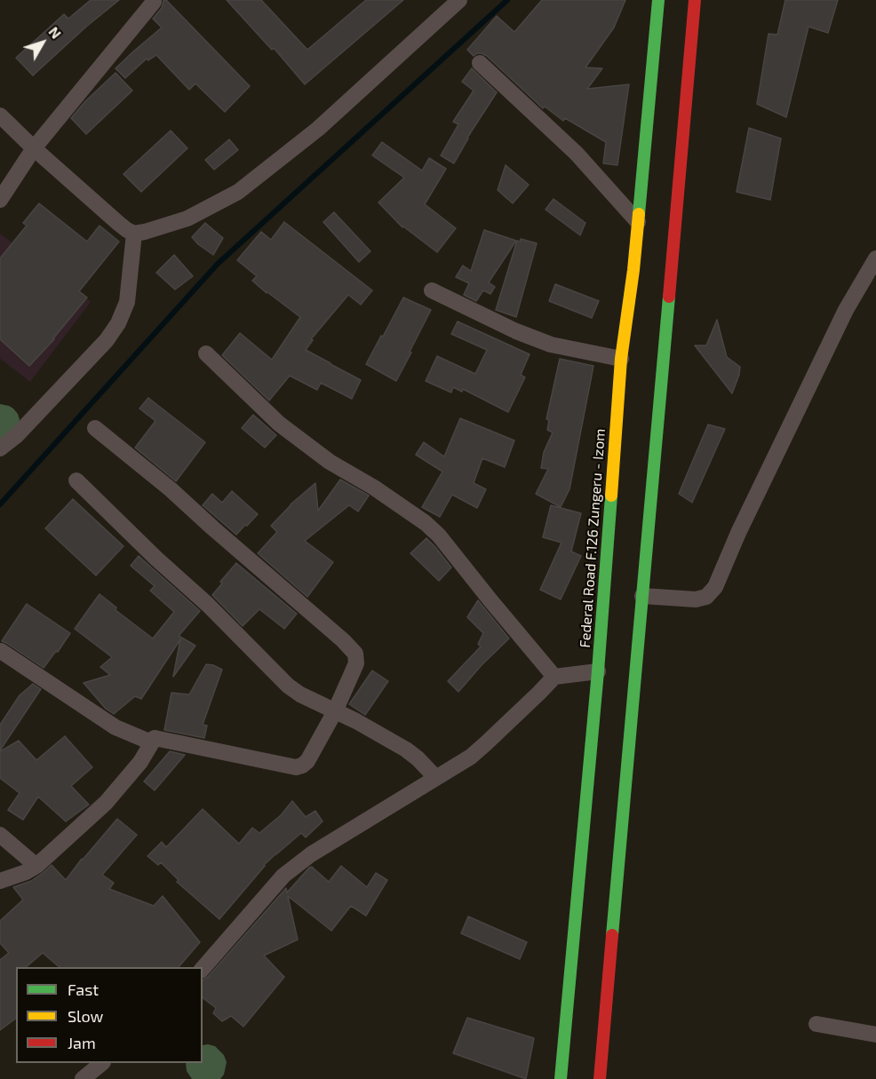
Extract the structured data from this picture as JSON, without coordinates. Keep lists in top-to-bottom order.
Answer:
{
  "streets": {
    "main road": ["Federal Road F.126 Zungeru - Izom"]
  },
  "legend": ["Fast", "Slow", "Jam"],
  "north": "top right"
}
